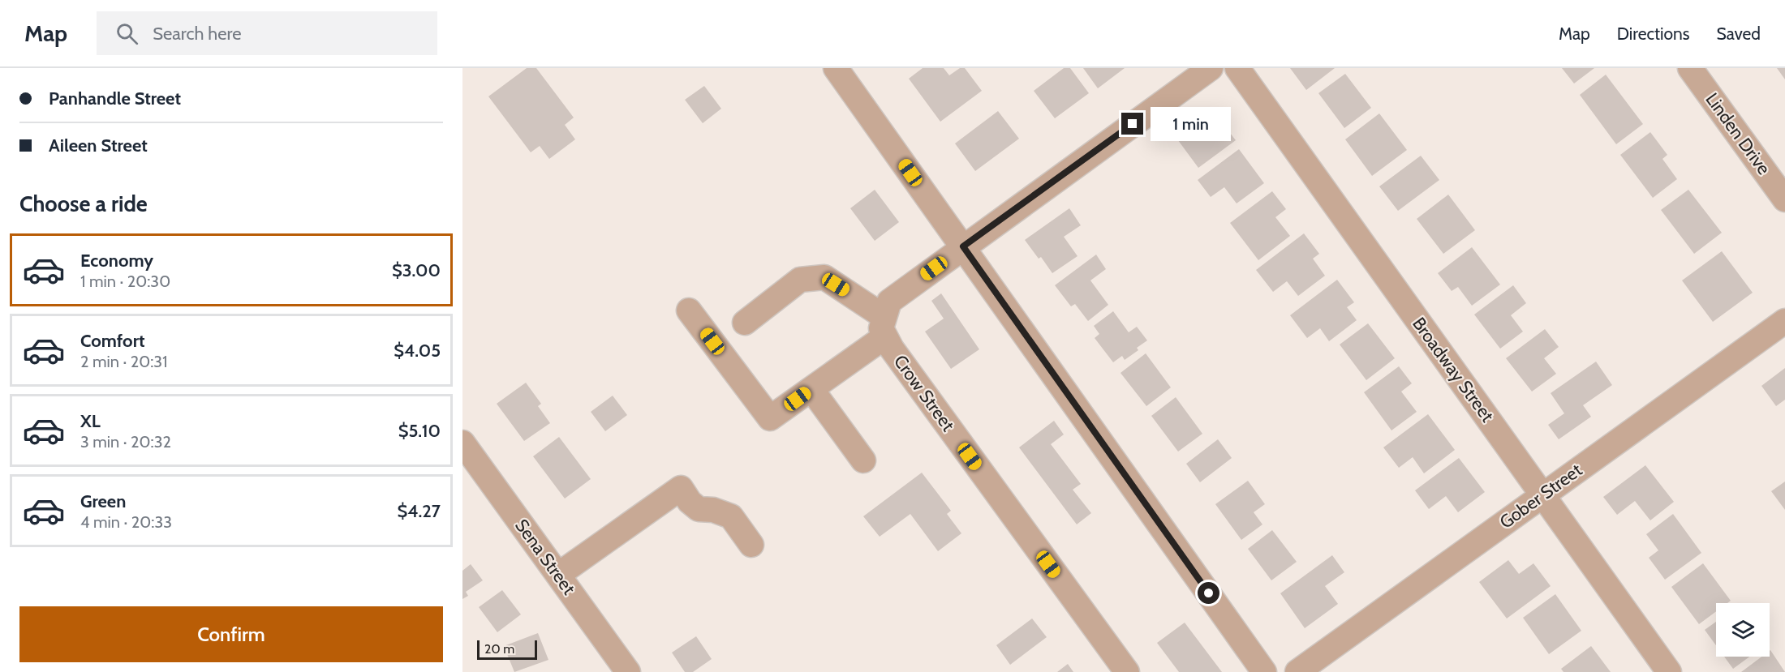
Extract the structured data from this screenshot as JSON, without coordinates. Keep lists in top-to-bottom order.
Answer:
{
  "streets": {
    "street": [
      "Linden Drive",
      "Broadway Street",
      "Crow Street",
      "Gober Street",
      "Sena Street"
    ]
  },
  "crossings": [
    ["Broadway Street", "Gober Street"]
  ],
  "scale_bar": "20 m",
  "page": {
    "header": "Map",
    "search": "Search here",
    "nav": ["Map", "Directions", "Saved"],
    "banner": ["Panhandle Street", "Aileen Street"],
    "bubble": "1 min",
    "heading": "Choose a ride",
    "list": [
      {
        "name": "Economy",
        "note": "1 min · 20:30",
        "value": "$3.00"
      },
      {
        "name": "Comfort",
        "note": "2 min · 20:31",
        "value": "$4.05"
      },
      {
        "name": "XL",
        "note": "3 min · 20:32",
        "value": "$5.10"
      },
      {
        "name": "Green",
        "note": "4 min · 20:33",
        "value": "$4.27"
      }
    ],
    "buttons": "Confirm",
    "scale": "20 m"
  }
}
